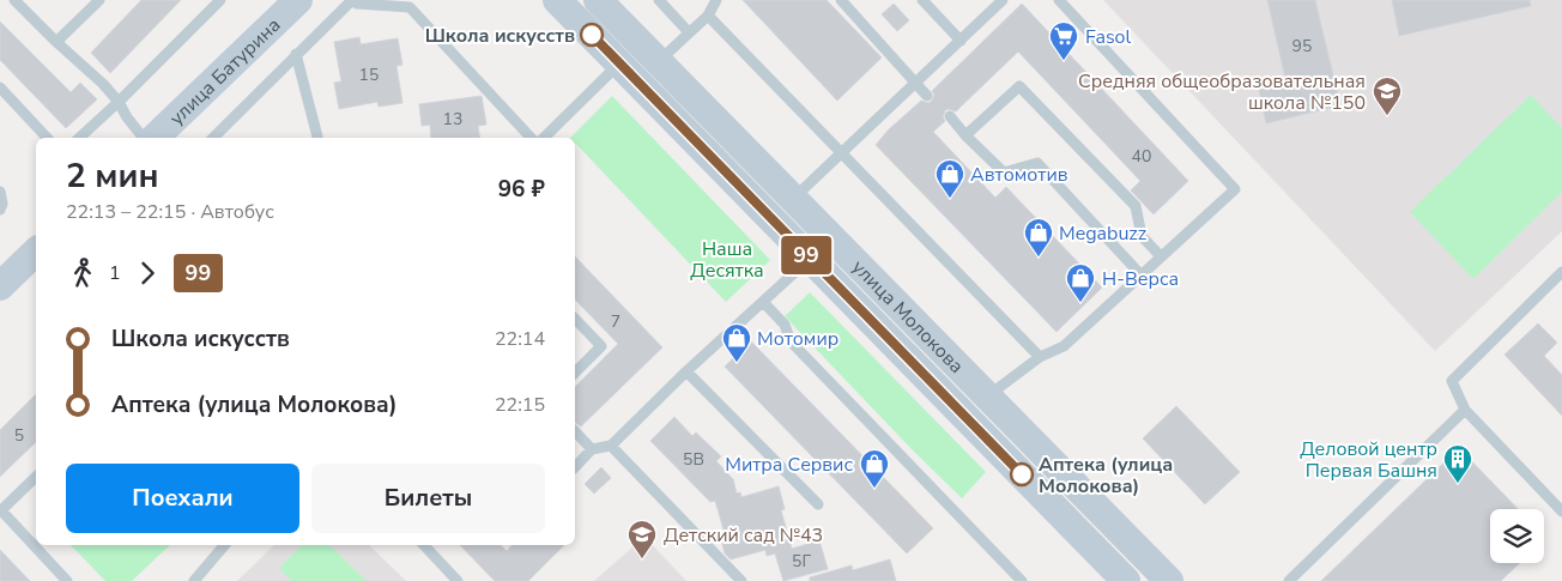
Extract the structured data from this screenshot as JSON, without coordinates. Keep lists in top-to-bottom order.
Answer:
{
  "streets": {
    "main road": ["улица Батурина", "улица Молокова"]
  },
  "parks": ["Наша Десятка"],
  "places": {
    "other": ["Школа искусств", "Аптека (улица Молокова)"],
    "supermarket": ["Fasol"],
    "school or university": ["Средняя общеобразовательная школа №150", "Детский сад №43"],
    "shop": [
      "Автомотив",
      "Megabuzz",
      "Н-Верса",
      "Мотомир",
      "Митра Сервис"
    ],
    "building": ["Деловой центр Первая Башня"]
  },
  "lines": ["bus line 99"],
  "house_numbers": [
    "95",
    "15",
    "13",
    "40",
    "7",
    "5",
    "5В",
    "5Г"
  ],
  "page": {
    "on_map": "99",
    "heading": ["2 мин", "22:13 – 22:15 · Автобус", "96 ₽"],
    "legs": ["1", "99"],
    "list": [
      {
        "name": "Школа искусств",
        "value": "22:14"
      },
      {
        "name": "Аптека (улица Молокова)",
        "value": "22:15"
      }
    ],
    "buttons": ["Поехали", "Билеты"]
  }
}
